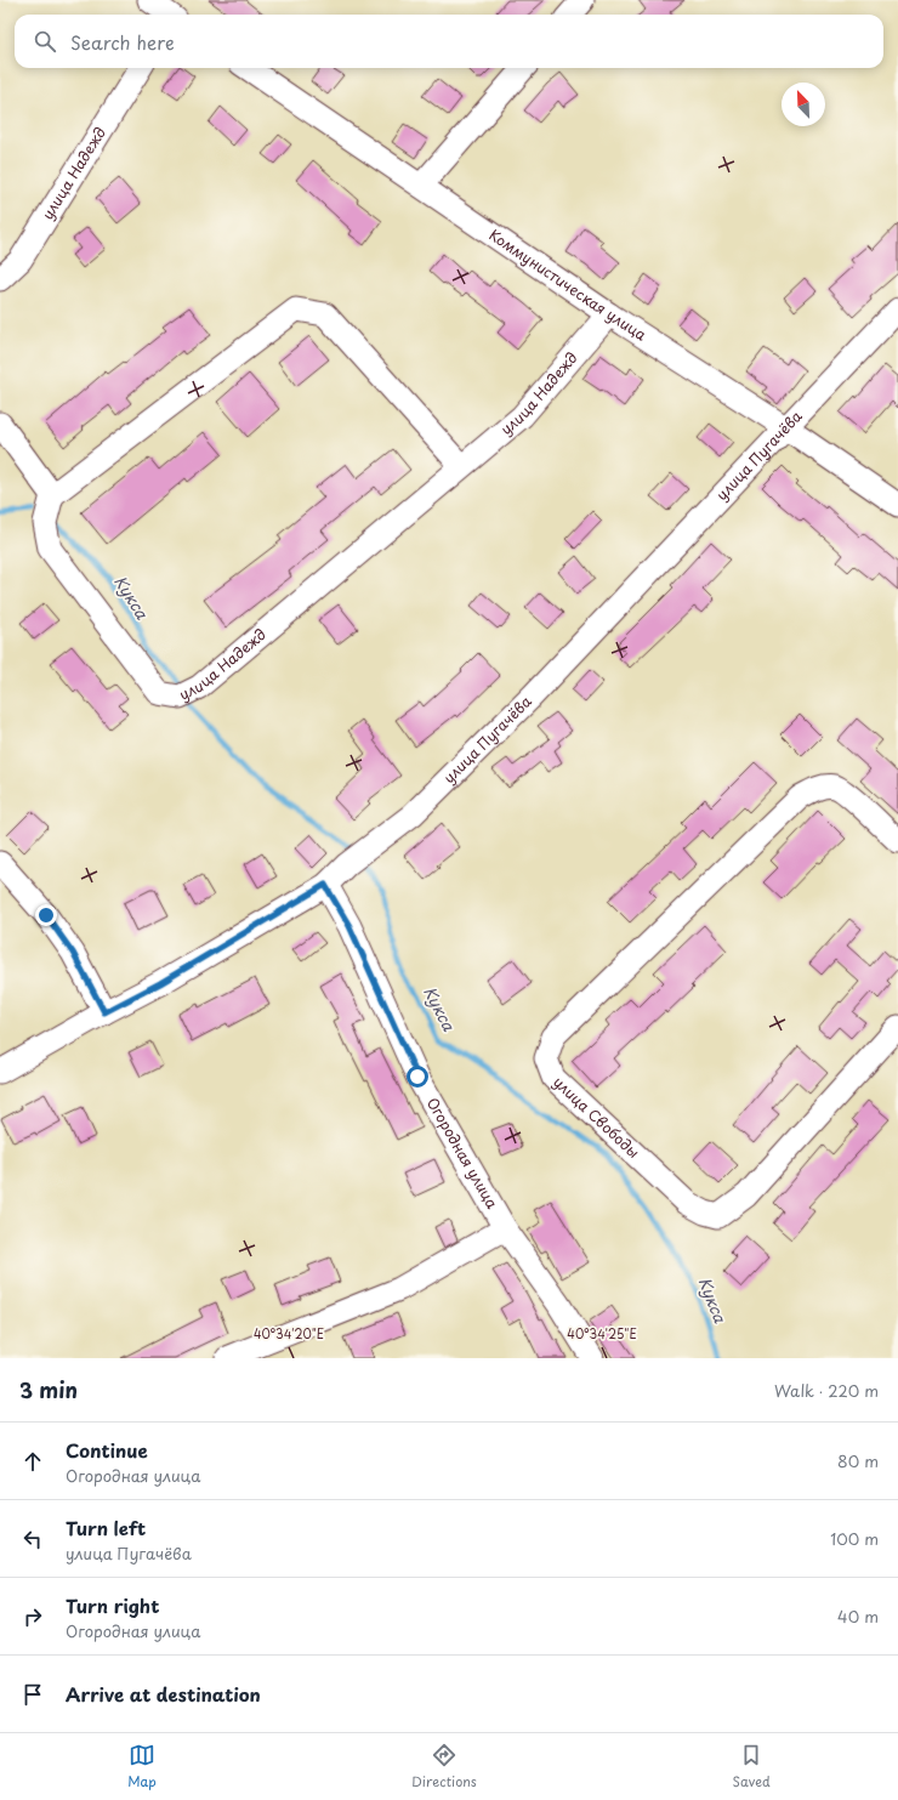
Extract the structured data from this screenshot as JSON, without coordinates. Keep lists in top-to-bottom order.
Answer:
{
  "streets": {
    "street": [
      "улица Надежд",
      "Коммунистическая улица",
      "улица Пугачёва",
      "улица Свободы",
      "Огородная улица"
    ]
  },
  "crossings": [
    ["улица Надежд", "Коммунистическая улица"],
    ["Коммунистическая улица", "улица Пугачёва"],
    ["улица Пугачёва", "Огородная улица"]
  ],
  "water": ["Кукса"],
  "north": "top left",
  "page": {
    "search": "Search here",
    "heading": ["3 min", "Walk · 220 m"],
    "list": [
      ["Continue", "Огородная улица", "80 m"],
      ["Turn left", "улица Пугачёва", "100 m"],
      ["Turn right", "Огородная улица", "40 m"],
      "Arrive at destination"
    ],
    "nav": ["Map", "Directions", "Saved"]
  },
  "coordinates": ["40°34'20\"E", "40°34'25\"E"]
}
